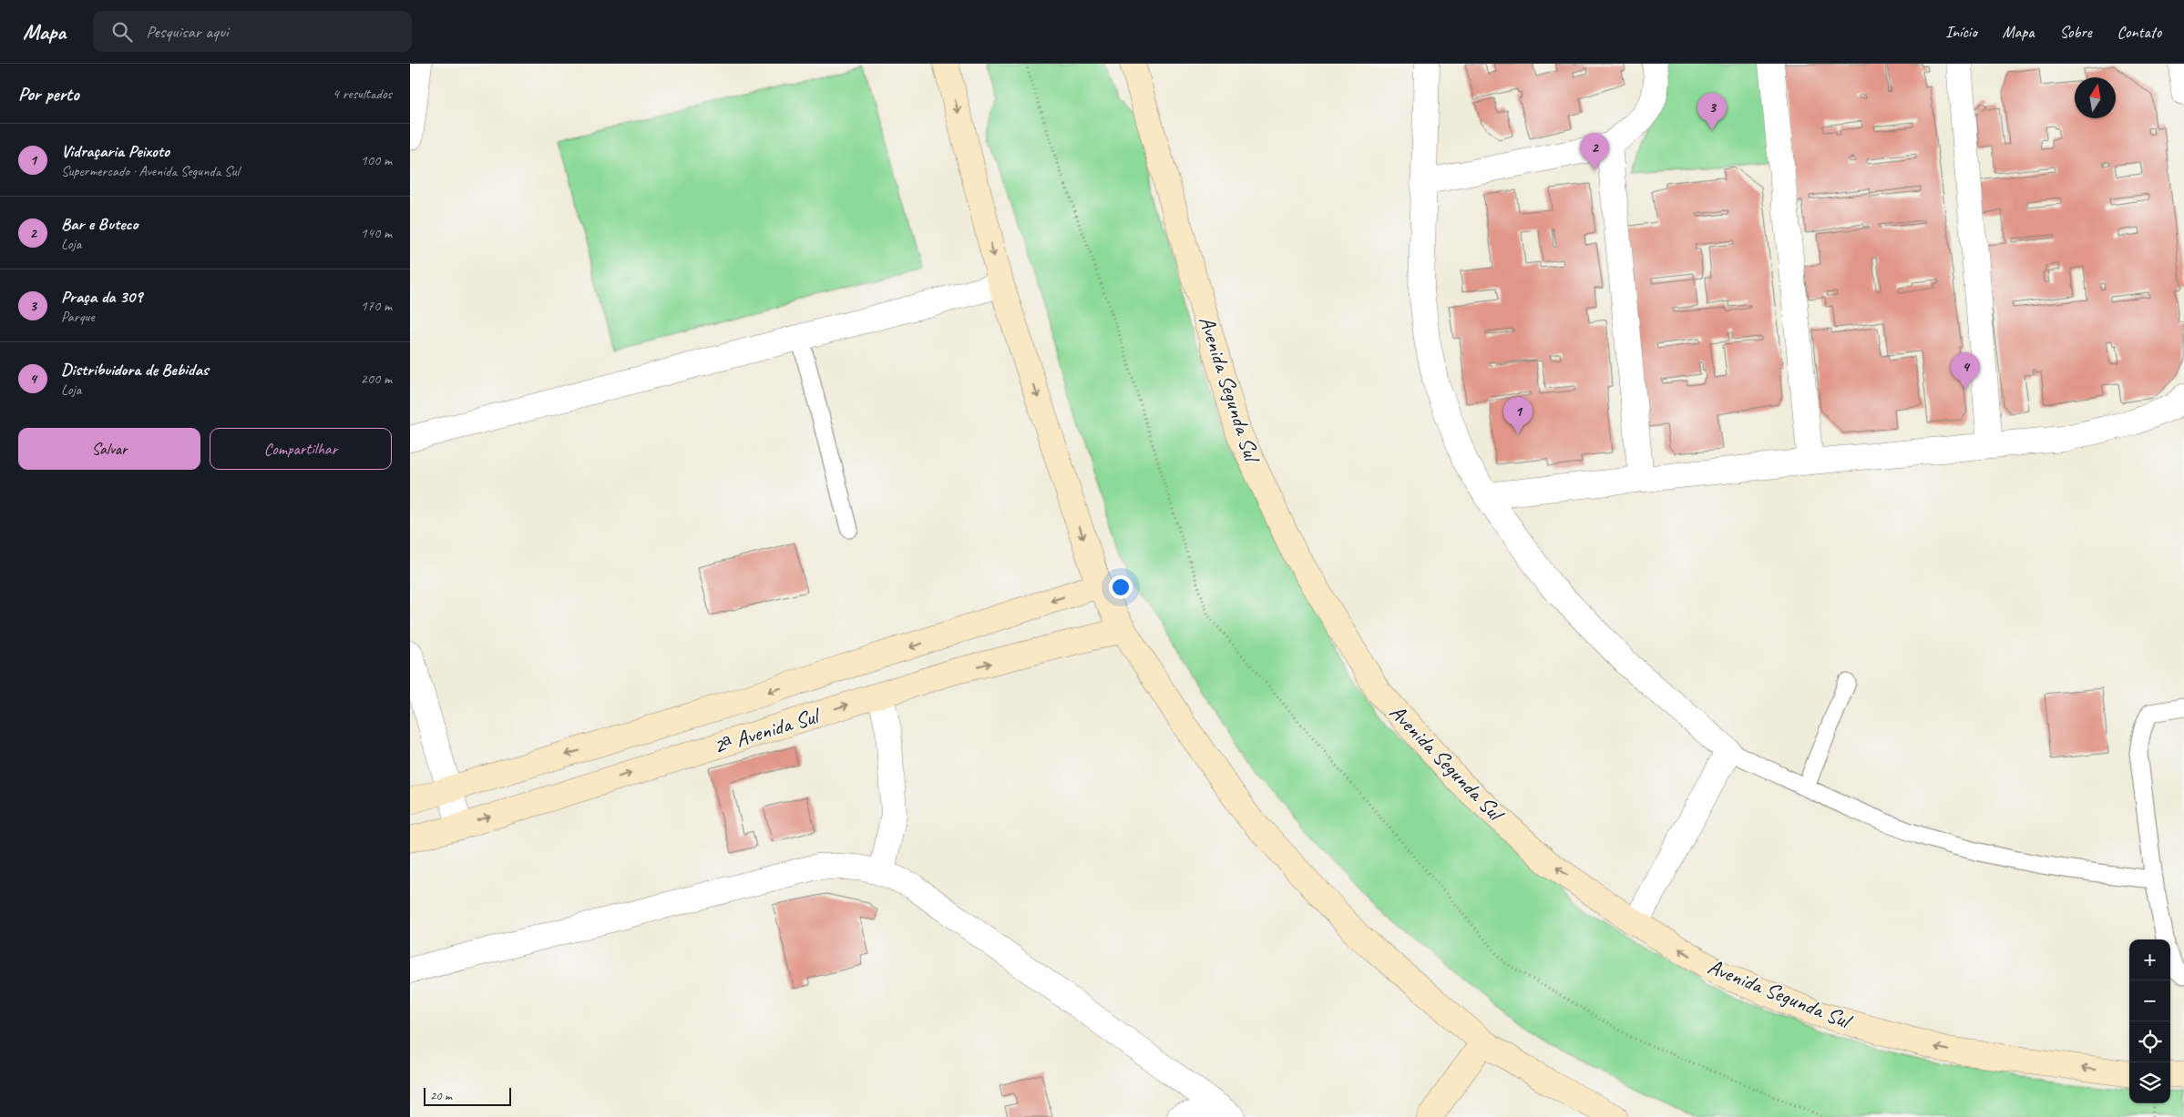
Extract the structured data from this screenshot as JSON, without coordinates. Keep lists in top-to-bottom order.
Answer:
{
  "streets": {
    "main road": ["Avenida Segunda Sul", "2ᵃ Avenida Sul"]
  },
  "scale_bar": "20 m",
  "north": "top",
  "page": {
    "header": "Mapa",
    "search": "Pesquisar aqui",
    "nav": [
      "Início",
      "Mapa",
      "Sobre",
      "Contato"
    ],
    "heading": ["Por perto", "4 resultados"],
    "pins": [
      "3",
      "2",
      "4",
      "1"
    ],
    "list": [
      {
        "mark": "1",
        "name": "Vidraçaria Peixoto",
        "note": "Supermercado · Avenida Segunda Sul",
        "value": "100 m"
      },
      {
        "mark": "2",
        "name": "Bar e Buteco",
        "note": "Loja",
        "value": "140 m"
      },
      {
        "mark": "3",
        "name": "Praça da 309",
        "note": "Parque",
        "value": "170 m"
      },
      {
        "mark": "4",
        "name": "Distribuidora de Bebidas",
        "note": "Loja",
        "value": "200 m"
      }
    ],
    "buttons": ["Salvar", "Compartilhar"],
    "map_buttons": ["+", "−"],
    "scale": "20 m"
  }
}
